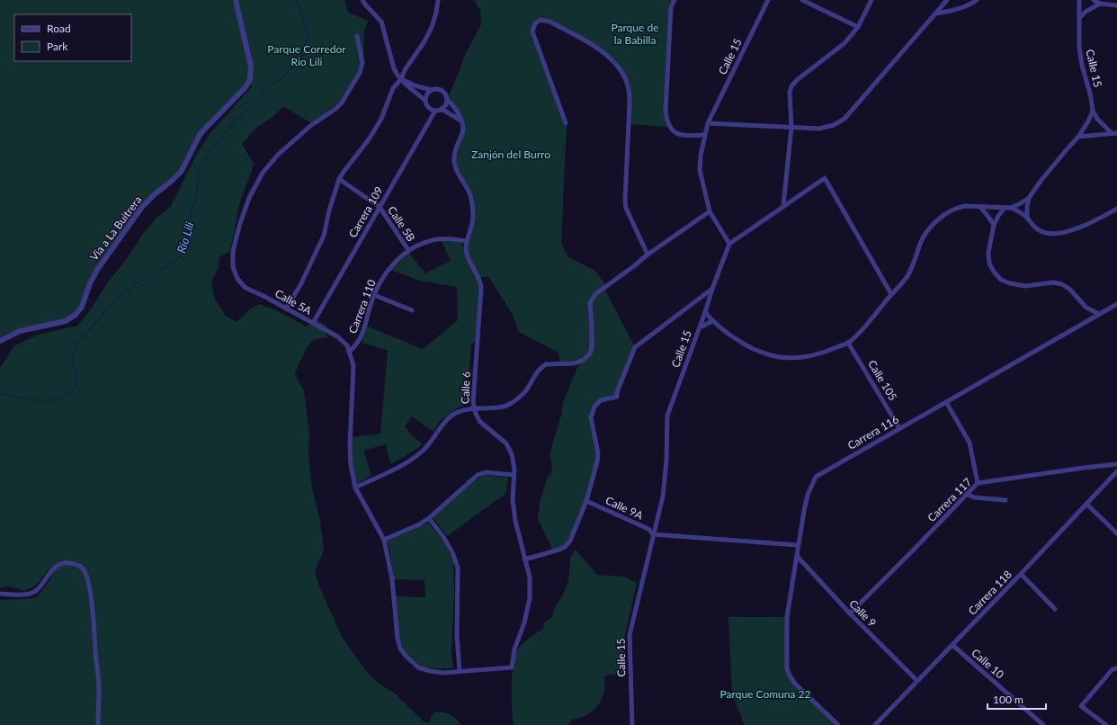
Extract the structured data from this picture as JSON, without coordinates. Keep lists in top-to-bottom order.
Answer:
{
  "streets": {
    "street": [
      "Calle 15",
      "Carrera 109",
      "Calle 5B",
      "Vía a La Buitrera",
      "Calle 5A",
      "Carrera 110",
      "Calle 105",
      "Calle 6",
      "Carrera 116",
      "Carrera 117",
      "Calle 9A",
      "Carrera 118",
      "Calle 9",
      "Calle 10"
    ]
  },
  "crossings": [
    ["Calle 15", "Calle 9A"],
    ["Carrera 109", "Calle 5B"],
    ["Carrera 109", "Calle 5A"],
    ["Calle 5B", "Carrera 110"],
    ["Calle 5A", "Carrera 110"],
    ["Carrera 110", "Calle 6"],
    ["Calle 105", "Carrera 116"],
    ["Carrera 116", "Calle 9"],
    ["Carrera 117", "Calle 9"],
    ["Carrera 118", "Calle 9"],
    ["Carrera 118", "Calle 10"]
  ],
  "water": ["Río Lili"],
  "parks": [
    "Parque de la Babilla",
    "Parque Corredor Rio Lili",
    "Zanjón del Burro",
    "Parque Comuna 22"
  ],
  "legend": ["Road", "Park"],
  "scale_bar": "100 m"
}
